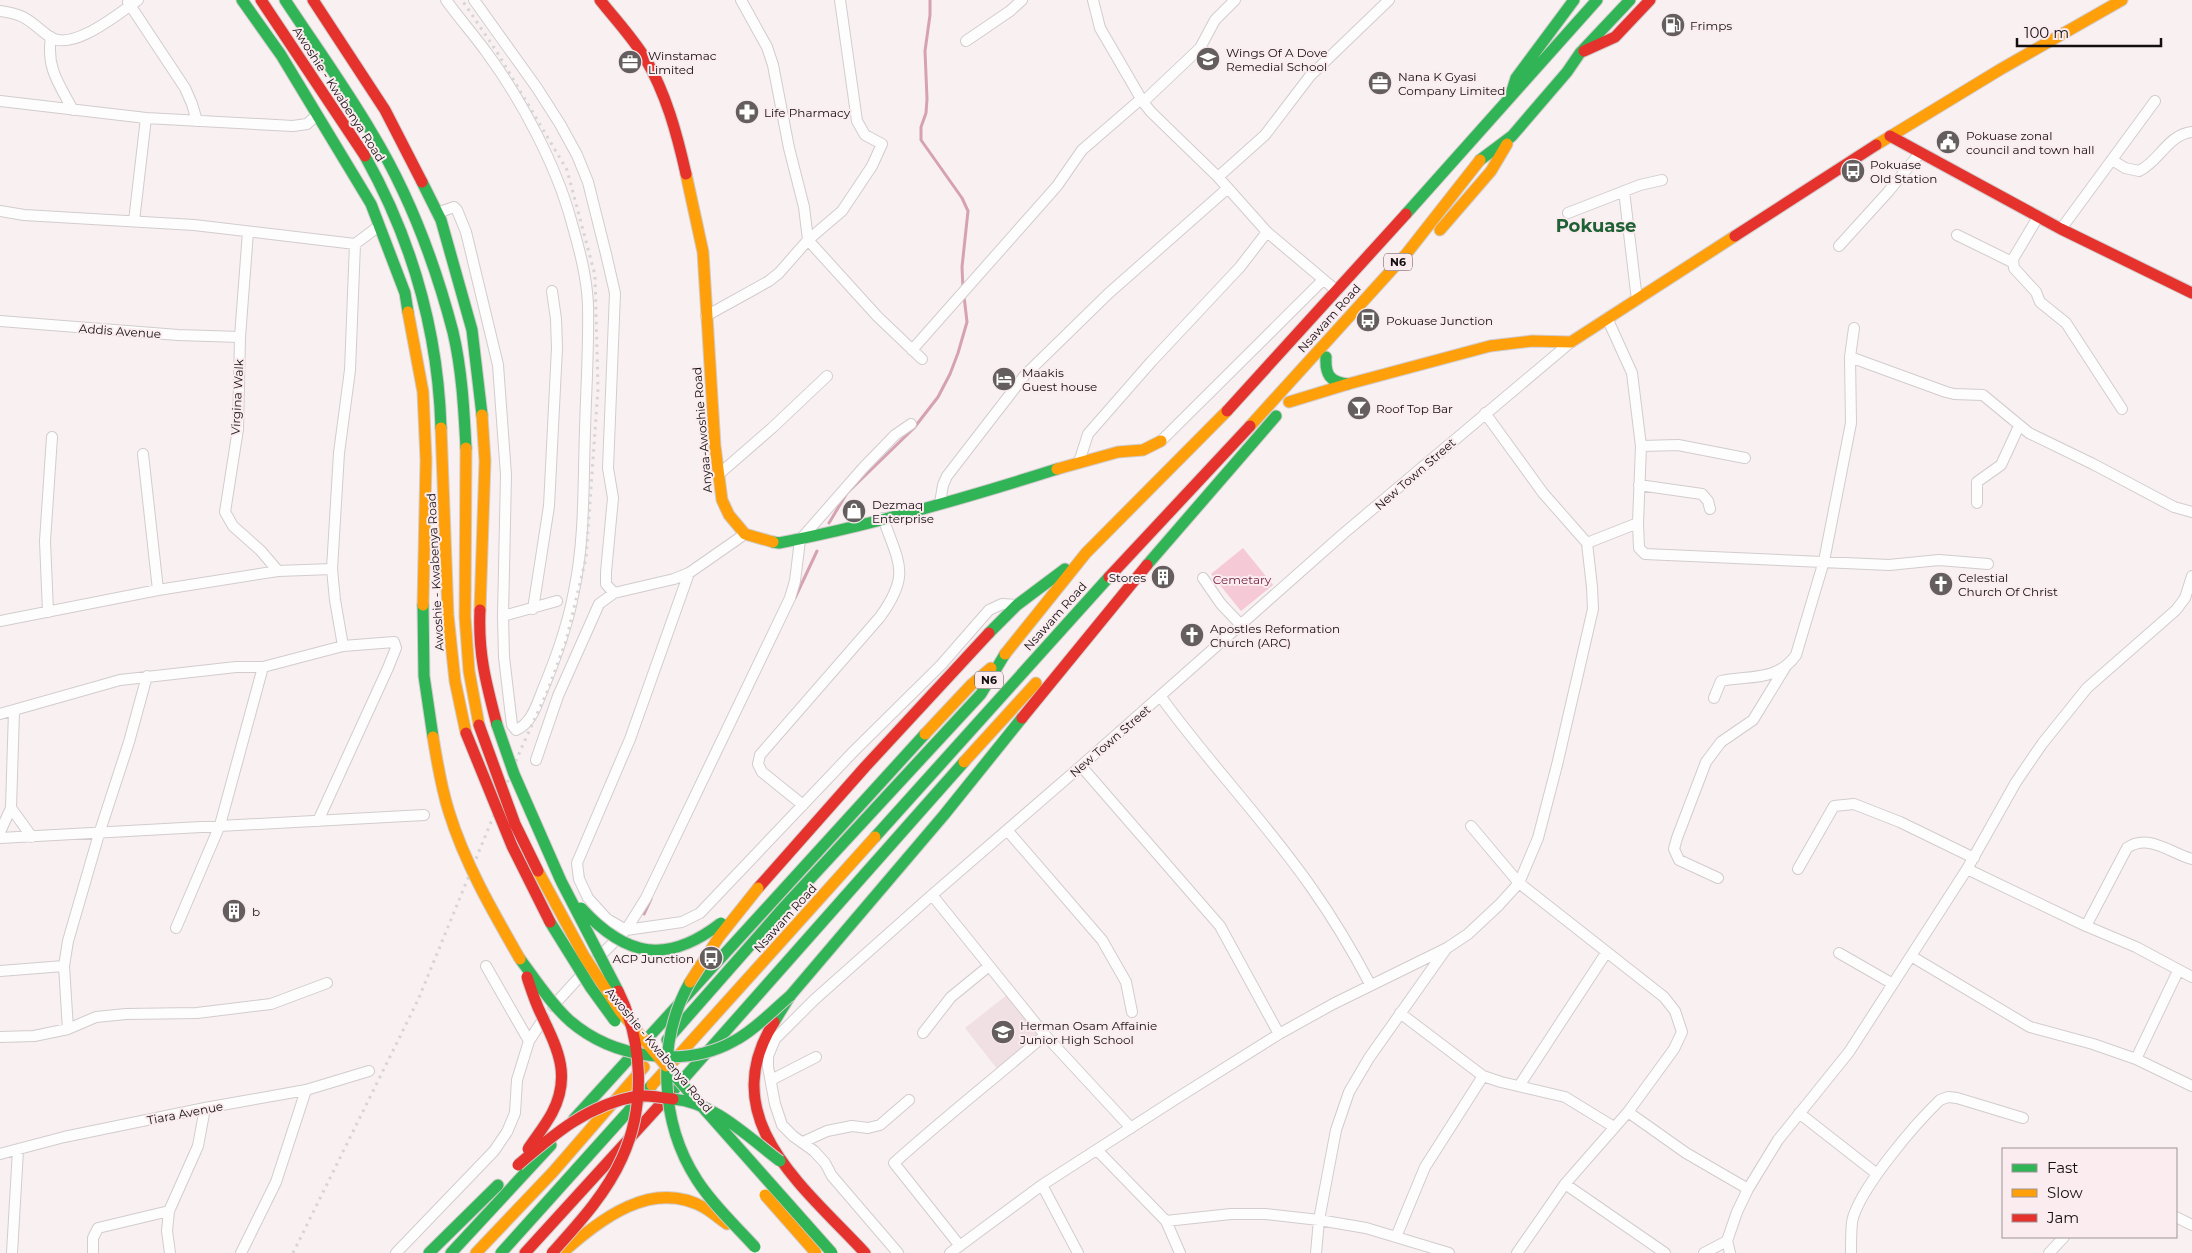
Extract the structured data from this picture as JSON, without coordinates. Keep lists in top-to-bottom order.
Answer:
{
  "streets": {
    "main road": [
      "Awoshie - Kwabenya Road",
      "N6",
      "Nsawam Road",
      "Anyaa-Awoshie Road"
    ],
    "street": [
      "Addis Avenue",
      "Virgina Walk",
      "New Town Street",
      "Tiara Avenue"
    ]
  },
  "crossings": [
    ["Addis Avenue", "Virgina Walk"]
  ],
  "districts": ["Pokuase"],
  "parks": ["Cemetary"],
  "places": {
    "fuel station": ["Frimps"],
    "school or university": ["Wings Of A Dove Remedial School", "Herman Osam Affainie Junior High School"],
    "office": ["Winstamac Limited", "Nana K Gyasi Company Limited"],
    "pharmacy": ["Life Pharmacy"],
    "public building": ["Pokuase zonal council and town hall"],
    "bus stop": ["Pokuase Old Station", "Pokuase Junction", "ACP Junction"],
    "hotel": ["Maakis Guest house"],
    "bar": ["Roof Top Bar"],
    "shop": ["Dezmaq Enterprise"],
    "building": ["Stores", "b"],
    "church": ["Celestial Church Of Christ", "Apostles Reformation Church (ARC)"]
  },
  "legend": ["Fast", "Slow", "Jam"],
  "scale_bar": "100 m"
}
